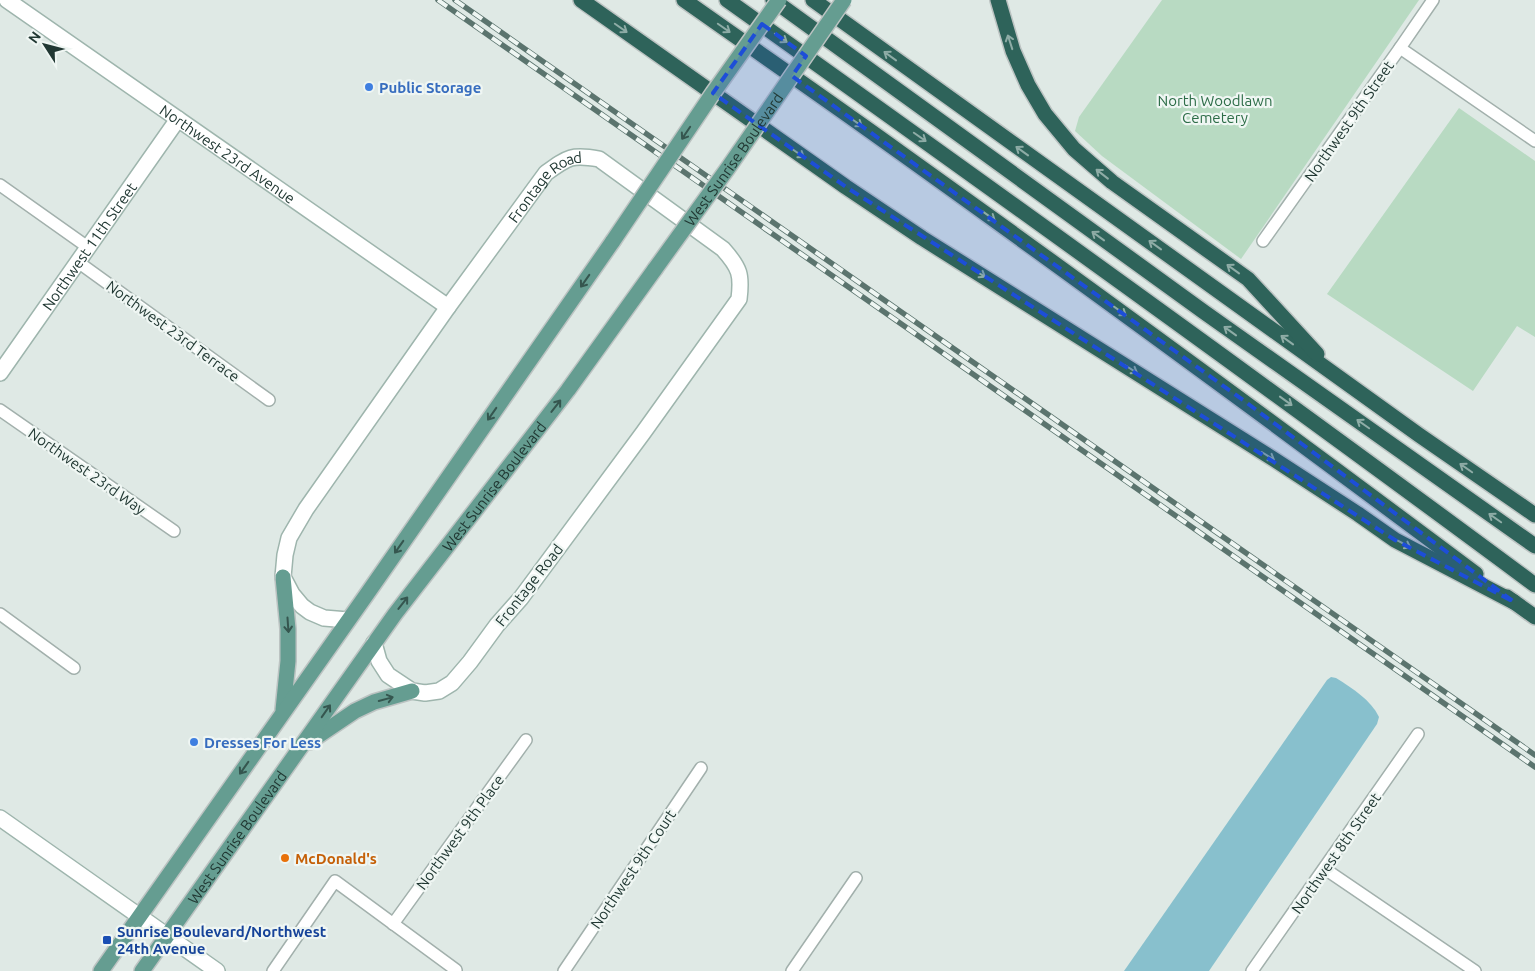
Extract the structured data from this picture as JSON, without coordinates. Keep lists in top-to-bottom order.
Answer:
{
  "streets": {
    "main road": ["West Sunrise Boulevard"],
    "street": [
      "Northwest 9th Street",
      "Northwest 23rd Avenue",
      "Frontage Road",
      "Northwest 11th Street",
      "Northwest 23rd Terrace",
      "Northwest 23rd Way",
      "Northwest 9th Place",
      "Northwest 8th Street",
      "Northwest 9th Court"
    ]
  },
  "crossings": [
    ["Northwest 23rd Avenue", "Frontage Road"],
    ["Northwest 23rd Avenue", "Northwest 11th Street"],
    ["Northwest 11th Street", "Northwest 23rd Terrace"]
  ],
  "parks": ["North Woodlawn Cemetery"],
  "places": {
    "other": ["Public Storage", "Dresses For Less", "McDonald's"],
    "transit": ["Sunrise Boulevard/Northwest 24th Avenue"]
  },
  "north": "top left"
}
